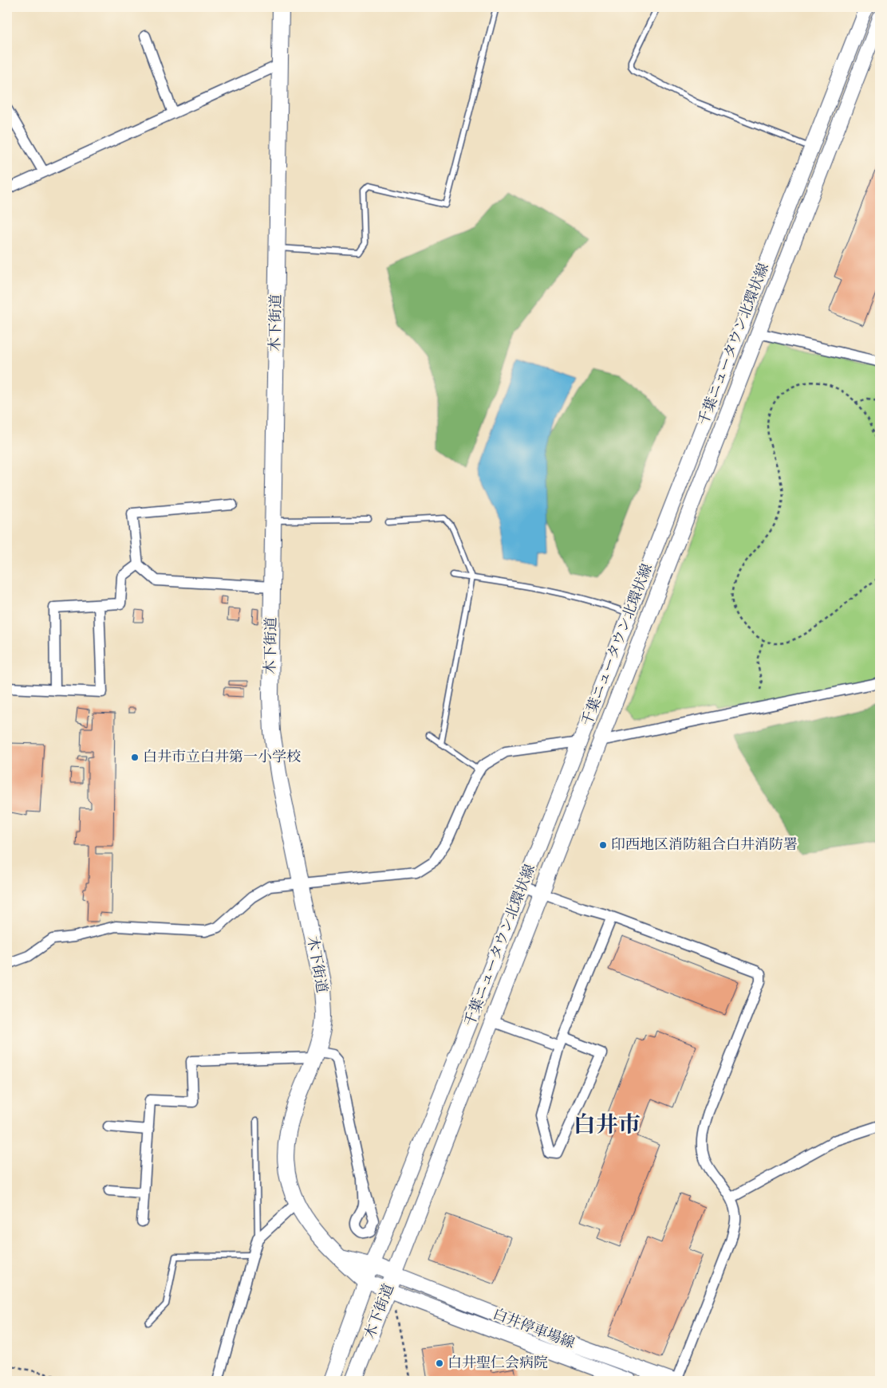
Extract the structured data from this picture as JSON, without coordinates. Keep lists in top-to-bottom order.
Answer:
{
  "streets": {
    "main road": ["木下街道", "千葉ニュータウン北環状線", "白井停車場線"]
  },
  "crossings": [
    ["木下街道", "千葉ニュータウン北環状線"],
    ["木下街道", "白井停車場線"],
    ["千葉ニュータウン北環状線", "白井停車場線"]
  ],
  "districts": ["白井市"],
  "places": ["白井市立白井第一小学校", "印西地区消防組合白井消防署", "白井聖仁会病院"]
}
